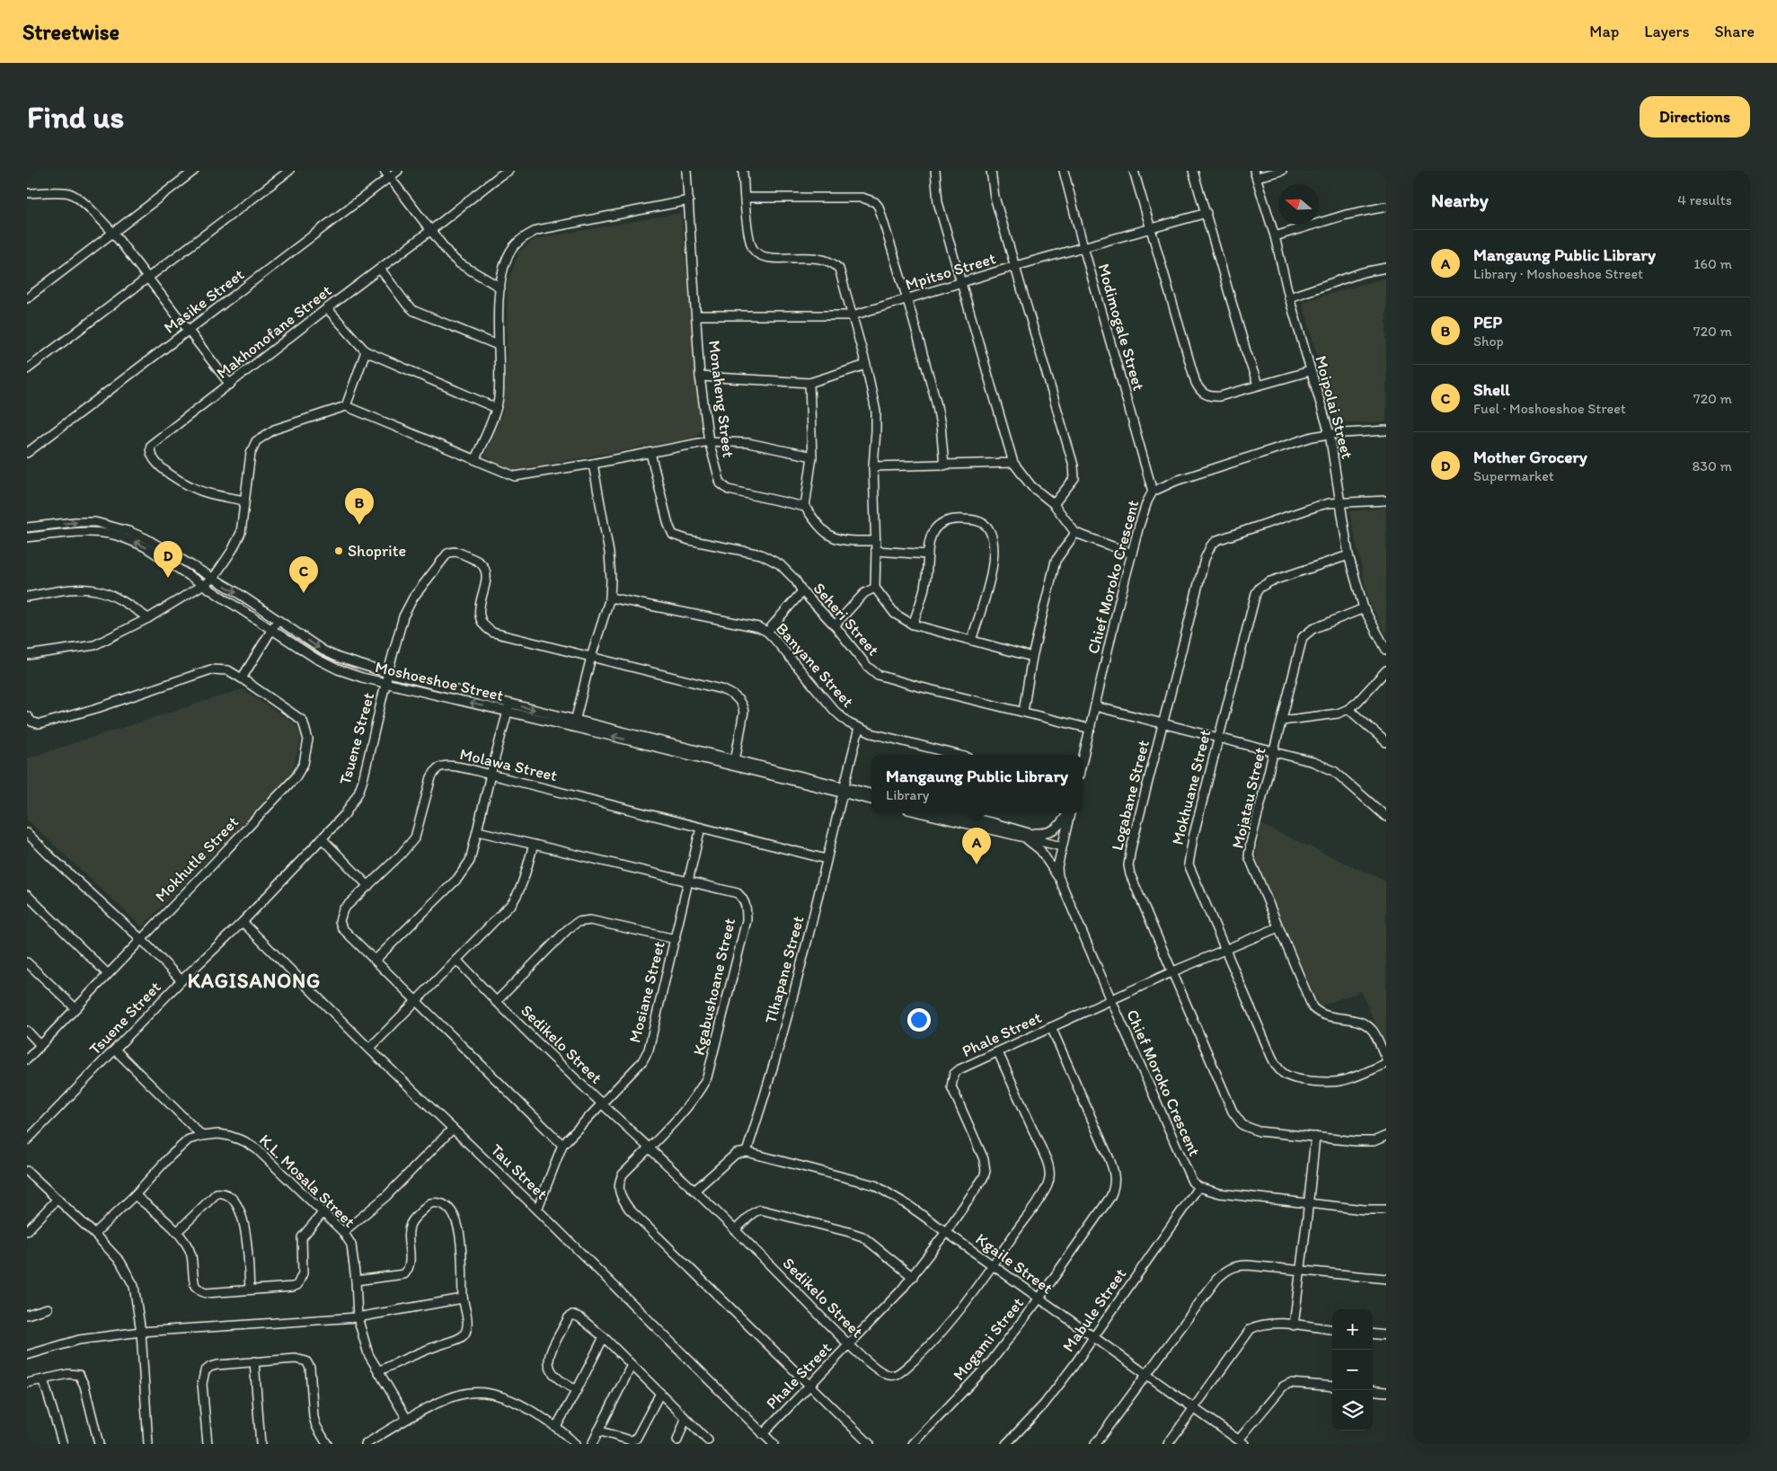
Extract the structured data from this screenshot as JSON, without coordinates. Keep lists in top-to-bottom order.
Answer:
{
  "streets": {
    "street": [
      "Mpitso Street",
      "Masike Street",
      "Modimogale Street",
      "Makhonofane Street",
      "Monaheng Street",
      "Moipolai Street",
      "Chief Moroko Crescent",
      "Seheri Street",
      "Banyane Street",
      "Moshoeshoe Street",
      "Tsuene Street",
      "Molawa Street",
      "Mokhuane Street",
      "Logabane Street",
      "Mojatau Street",
      "Mokhutle Street",
      "Tlhapane Street",
      "Kgabushoane Street",
      "Mosiane Street",
      "Phale Street",
      "Sedikelo Street",
      "Tau Street",
      "K.L. Mosala Street",
      "Kgaile Street",
      "Mabule Street",
      "Mogami Street"
    ]
  },
  "crossings": [
    ["Mpitso Street", "Modimogale Street"],
    ["Mpitso Street", "Monaheng Street"],
    ["Modimogale Street", "Chief Moroko Crescent"],
    ["Moipolai Street", "Chief Moroko Crescent"],
    ["Moipolai Street", "Mokhuane Street"],
    ["Moipolai Street", "Logabane Street"],
    ["Moipolai Street", "Mojatau Street"],
    ["Chief Moroko Crescent", "Seheri Street"],
    ["Chief Moroko Crescent", "Phale Street"],
    ["Chief Moroko Crescent", "Mabule Street"],
    ["Banyane Street", "Tlhapane Street"],
    ["Moshoeshoe Street", "Tsuene Street"],
    ["Moshoeshoe Street", "Tlhapane Street"],
    ["Tsuene Street", "Tau Street"],
    ["Molawa Street", "Tlhapane Street"],
    ["Molawa Street", "Mosiane Street"],
    ["Mokhuane Street", "Phale Street"],
    ["Logabane Street", "Phale Street"],
    ["Mojatau Street", "Phale Street"],
    ["Tlhapane Street", "Kgaile Street"],
    ["Kgabushoane Street", "Mosiane Street"],
    ["Kgabushoane Street", "Phale Street"],
    ["Kgabushoane Street", "Sedikelo Street"],
    ["Mosiane Street", "Sedikelo Street"],
    ["Mosiane Street", "Tau Street"],
    ["Phale Street", "Sedikelo Street"],
    ["Phale Street", "Tau Street"],
    ["Phale Street", "Kgaile Street"],
    ["Phale Street", "Mogami Street"],
    ["Sedikelo Street", "Kgaile Street"],
    ["Kgaile Street", "Mabule Street"],
    ["Kgaile Street", "Mogami Street"]
  ],
  "districts": ["KAGISANONG"],
  "places": ["Shoprite"],
  "north": "left",
  "page": {
    "header": "Streetwise",
    "nav": ["Map", "Layers", "Share"],
    "buttons": "Directions",
    "title": "Find us",
    "heading": ["Nearby", "4 results"],
    "list": [
      {
        "mark": "A",
        "name": "Mangaung Public Library",
        "note": "Library · Moshoeshoe Street",
        "value": "160 m"
      },
      {
        "mark": "B",
        "name": "PEP",
        "note": "Shop",
        "value": "720 m"
      },
      {
        "mark": "C",
        "name": "Shell",
        "note": "Fuel · Moshoeshoe Street",
        "value": "720 m"
      },
      {
        "mark": "D",
        "name": "Mother Grocery",
        "note": "Supermarket",
        "value": "830 m"
      }
    ],
    "pins": [
      "B",
      "D",
      "C",
      "A"
    ],
    "popup": ["Mangaung Public Library", "Library"],
    "map_buttons": ["+", "−"]
  }
}
